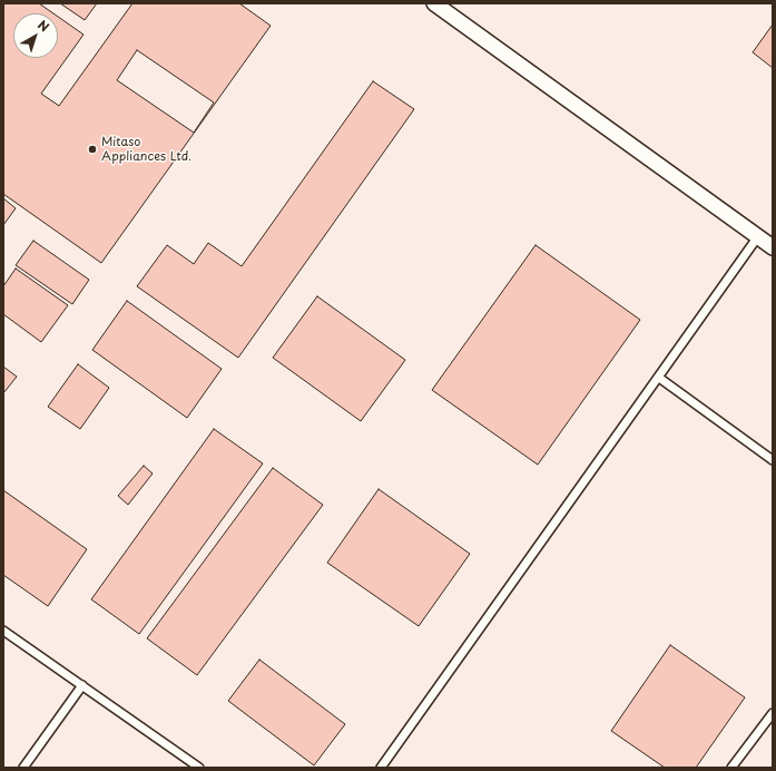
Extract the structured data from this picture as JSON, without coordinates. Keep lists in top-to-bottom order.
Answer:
{
  "places": ["Mitaso Appliances Ltd."],
  "north": "top right"
}
